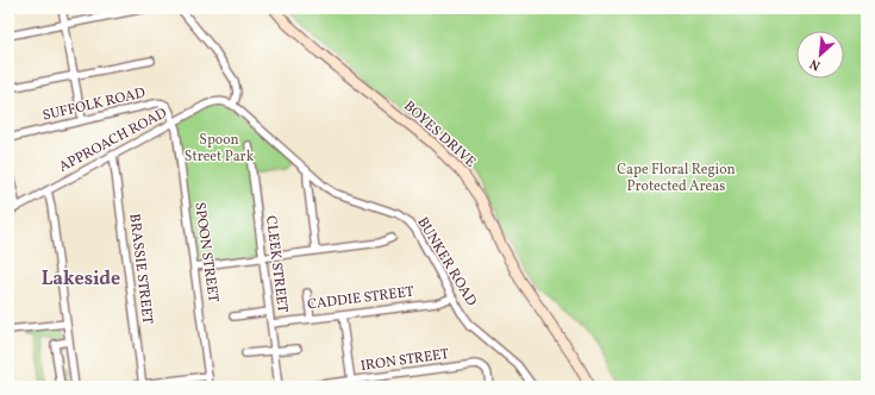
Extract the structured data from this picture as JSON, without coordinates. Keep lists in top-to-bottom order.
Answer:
{
  "streets": {
    "main road": ["BOYES DRIVE"],
    "street": [
      "SUFFOLK ROAD",
      "APPROACH ROAD",
      "SPOON STREET",
      "BUNKER ROAD",
      "CLEEK STREET",
      "BRASSIE STREET",
      "CADDIE STREET",
      "IRON STREET"
    ]
  },
  "crossings": [
    ["SUFFOLK ROAD", "APPROACH ROAD"],
    ["SUFFOLK ROAD", "SPOON STREET"],
    ["APPROACH ROAD", "SPOON STREET"],
    ["APPROACH ROAD", "BUNKER ROAD"],
    ["APPROACH ROAD", "BRASSIE STREET"],
    ["BUNKER ROAD", "CADDIE STREET"],
    ["CLEEK STREET", "CADDIE STREET"]
  ],
  "districts": ["Lakeside"],
  "parks": ["Spoon Street Park", "Cape Floral Region Protected Areas"],
  "north": "bottom left"
}
